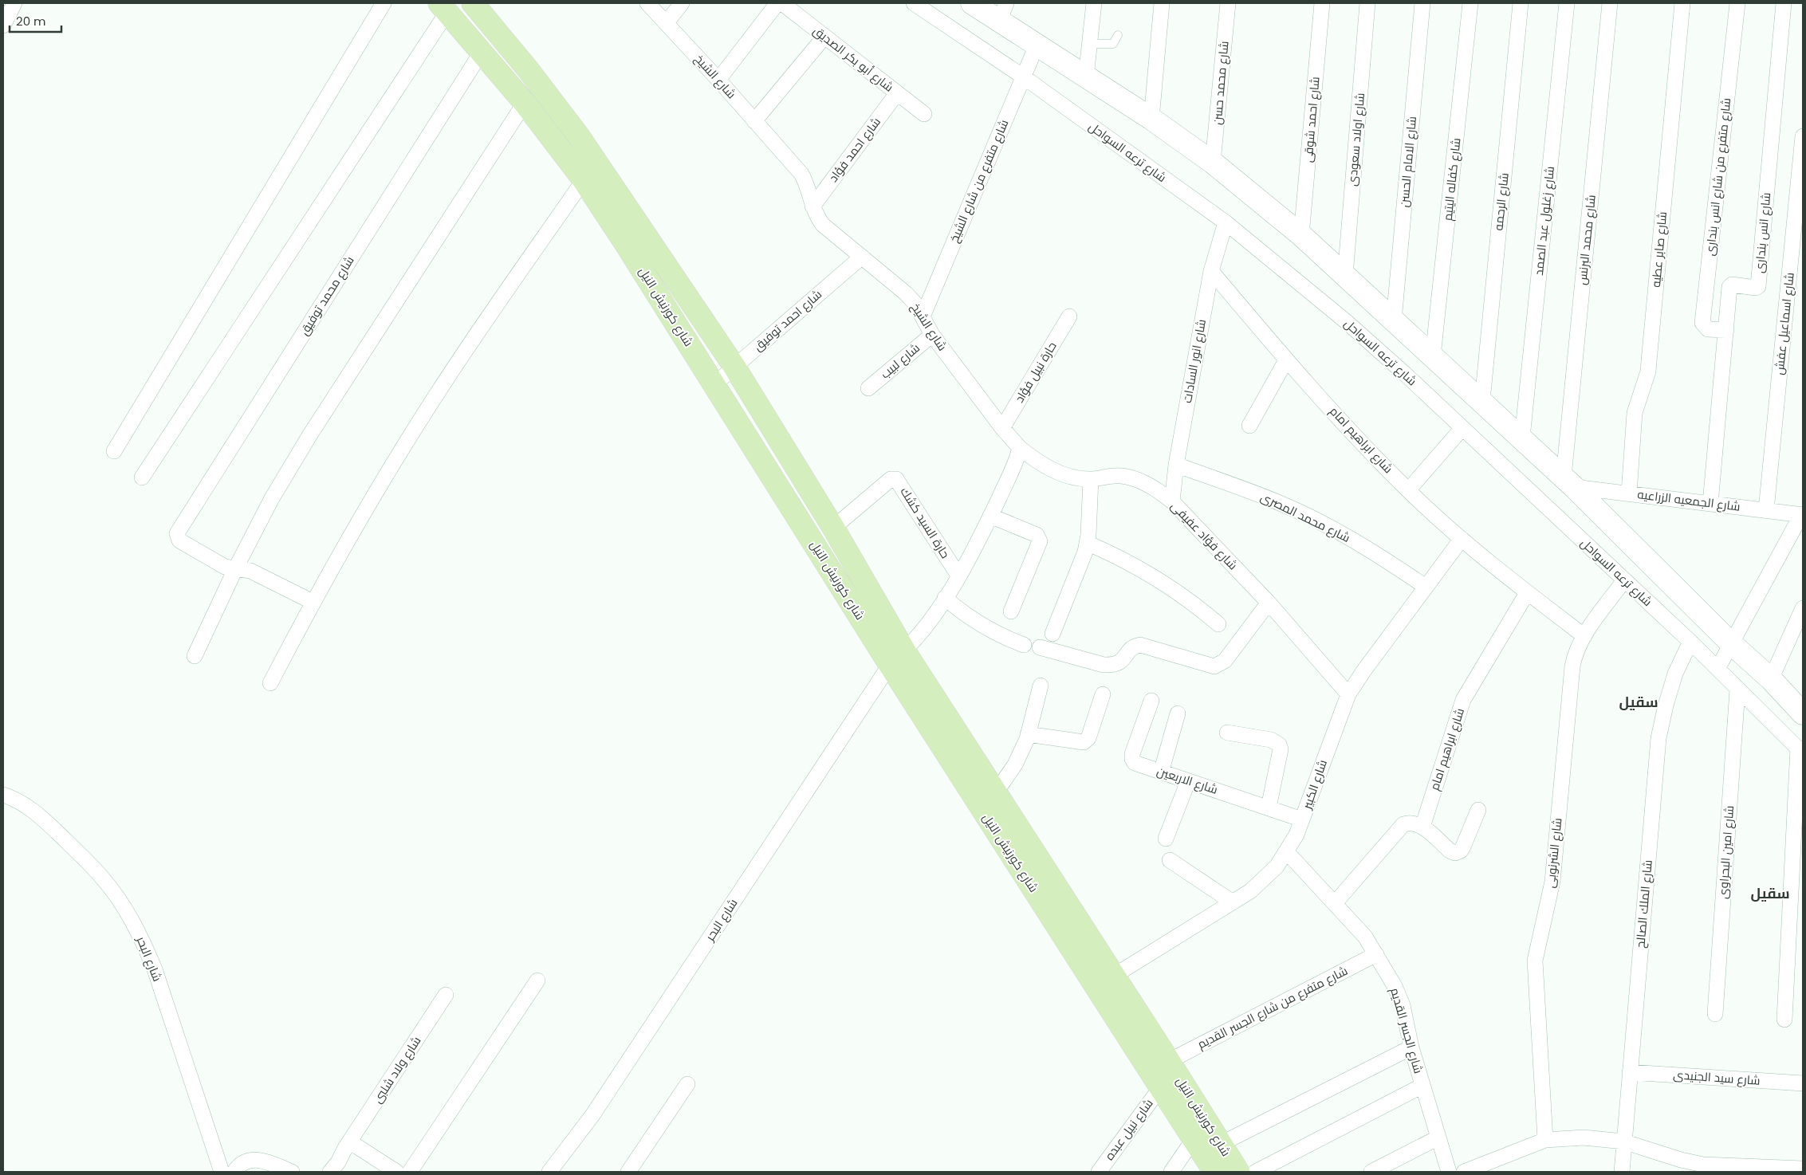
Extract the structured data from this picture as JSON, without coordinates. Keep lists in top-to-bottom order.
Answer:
{
  "streets": {
    "main road": ["شارع كورنيش النيل"],
    "street": [
      "شارع أبو بكر الصديق",
      "شارع الشيخ",
      "شارع محمد حسن",
      "شارع احمد شوقى",
      "شارع اولاد سعودى",
      "شارع احمد فؤاد",
      "شارع ترعه السواحل",
      "شارع الامام الحسن",
      "شارع متفرع من شارع انس بندارى",
      "شارع كفاله اليتيم",
      "شارع متفرع من شارع الشيخ",
      "شارع الرحمه",
      "شارع زغلول عبد الصمد",
      "شارع انس بندارى",
      "شارع محمد البرنس",
      "شارع صابر عطيه",
      "شارع محمد توفيق",
      "شارع احمد توفيق",
      "شارع اسماعيل عفش",
      "شارع لبيب",
      "شارع انور السادات",
      "حارة نبيل فؤاد",
      "شارع ابراهيم امام",
      "شارع الجمعيه الزراعيه",
      "شارع محمد المصرى",
      "حارة السيد كشك",
      "شارع فؤاد عفيفى",
      "شارع الاربعين",
      "شارع الكبير",
      "شارع امين البحراوى",
      "شارع الشرنوبى",
      "شارع الملك الصالح",
      "شارع البحر",
      "شارع متفرع من شارع الجسر القديم",
      "شارع الجسر القديم",
      "شارع ولاد شلبى",
      "شارع سيد الجنيدى",
      "شارع نبيل عبده"
    ]
  },
  "crossings": [
    ["شارع أبو بكر الصديق", "شارع احمد فؤاد"],
    ["شارع الشيخ", "شارع احمد فؤاد"],
    ["شارع الشيخ", "شارع متفرع من شارع الشيخ"],
    ["شارع الشيخ", "شارع احمد توفيق"],
    ["شارع الشيخ", "شارع لبيب"],
    ["شارع الشيخ", "حارة نبيل فؤاد"],
    ["شارع الشيخ", "شارع فؤاد عفيفى"],
    ["شارع ترعه السواحل", "شارع متفرع من شارع الشيخ"],
    ["شارع ترعه السواحل", "شارع انور السادات"],
    ["شارع ترعه السواحل", "شارع امين البحراوى"],
    ["شارع ترعه السواحل", "شارع الشرنوبى"],
    ["شارع ترعه السواحل", "شارع الملك الصالح"],
    ["شارع متفرع من شارع انس بندارى", "شارع انس بندارى"],
    ["شارع انس بندارى", "شارع الجمعيه الزراعيه"],
    ["شارع محمد البرنس", "شارع الجمعيه الزراعيه"],
    ["شارع صابر عطيه", "شارع الجمعيه الزراعيه"],
    ["شارع محمد توفيق", "شارع كورنيش النيل"],
    ["شارع كورنيش النيل", "شارع احمد توفيق"],
    ["شارع كورنيش النيل", "حارة السيد كشك"],
    ["شارع كورنيش النيل", "شارع الكبير"],
    ["شارع كورنيش النيل", "شارع البحر"],
    ["شارع كورنيش النيل", "شارع متفرع من شارع الجسر القديم"],
    ["شارع كورنيش النيل", "شارع نبيل عبده"],
    ["شارع اسماعيل عفش", "شارع الجمعيه الزراعيه"],
    ["شارع انور السادات", "شارع ابراهيم امام"],
    ["شارع انور السادات", "شارع محمد المصرى"],
    ["شارع انور السادات", "شارع فؤاد عفيفى"],
    ["شارع ابراهيم امام", "شارع الكبير"],
    ["شارع ابراهيم امام", "شارع الشرنوبى"],
    ["شارع محمد المصرى", "شارع الكبير"],
    ["شارع فؤاد عفيفى", "شارع الكبير"],
    ["شارع الاربعين", "شارع الكبير"],
    ["شارع الكبير", "شارع الجسر القديم"],
    ["شارع الملك الصالح", "شارع سيد الجنيدى"],
    ["شارع متفرع من شارع الجسر القديم", "شارع الجسر القديم"]
  ],
  "districts": ["سقيل", "سقيل"],
  "scale_bar": "20 m"
}
